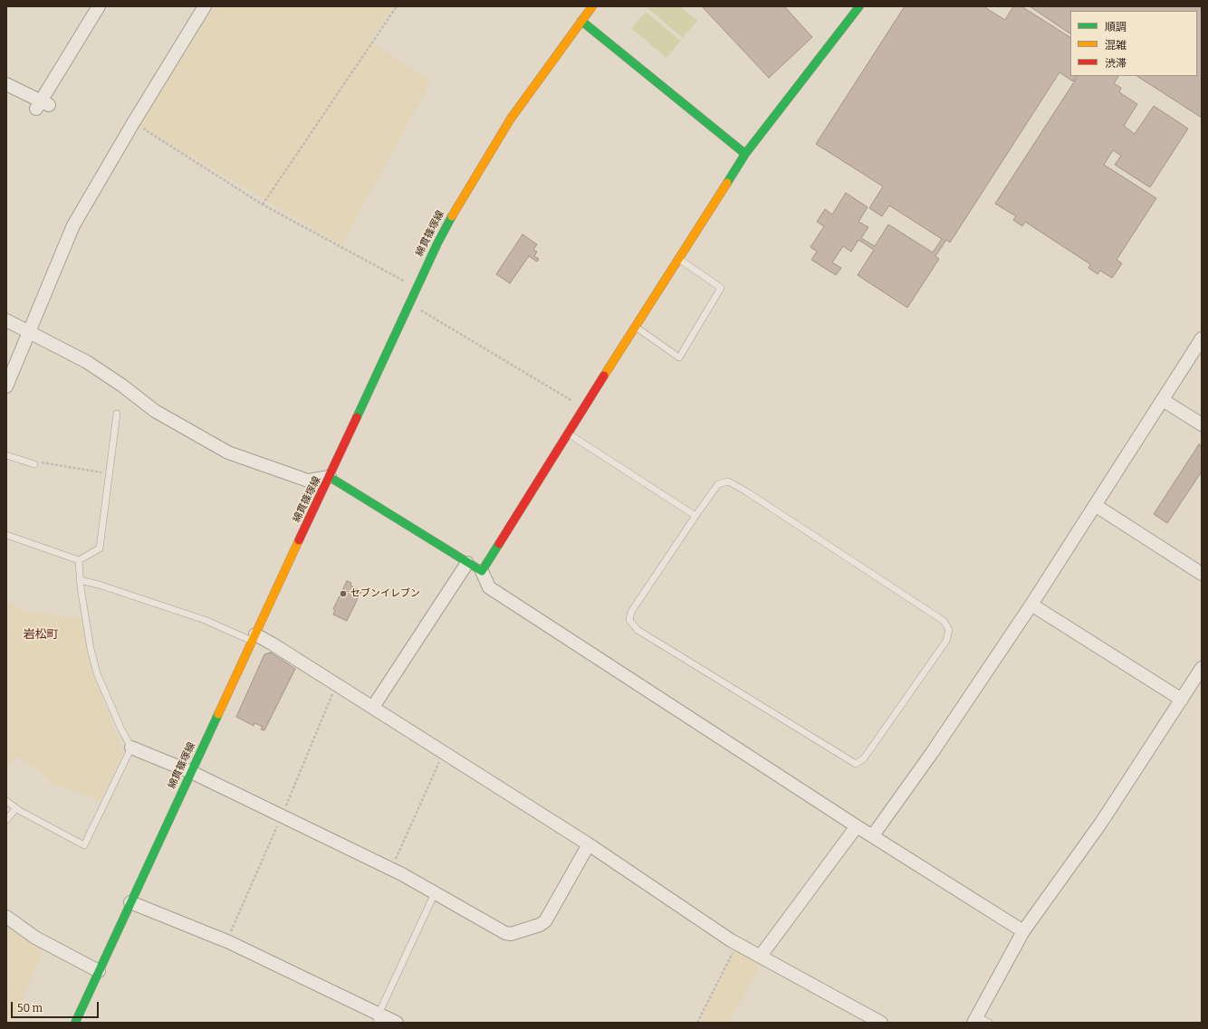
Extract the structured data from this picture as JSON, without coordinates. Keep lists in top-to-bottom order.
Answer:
{
  "streets": {
    "main road": ["綿貫篠塚線"]
  },
  "districts": ["岩松町"],
  "places": ["セブンイレブン"],
  "legend": ["順調", "混雑", "渋滞"],
  "scale_bar": "50 m"
}
